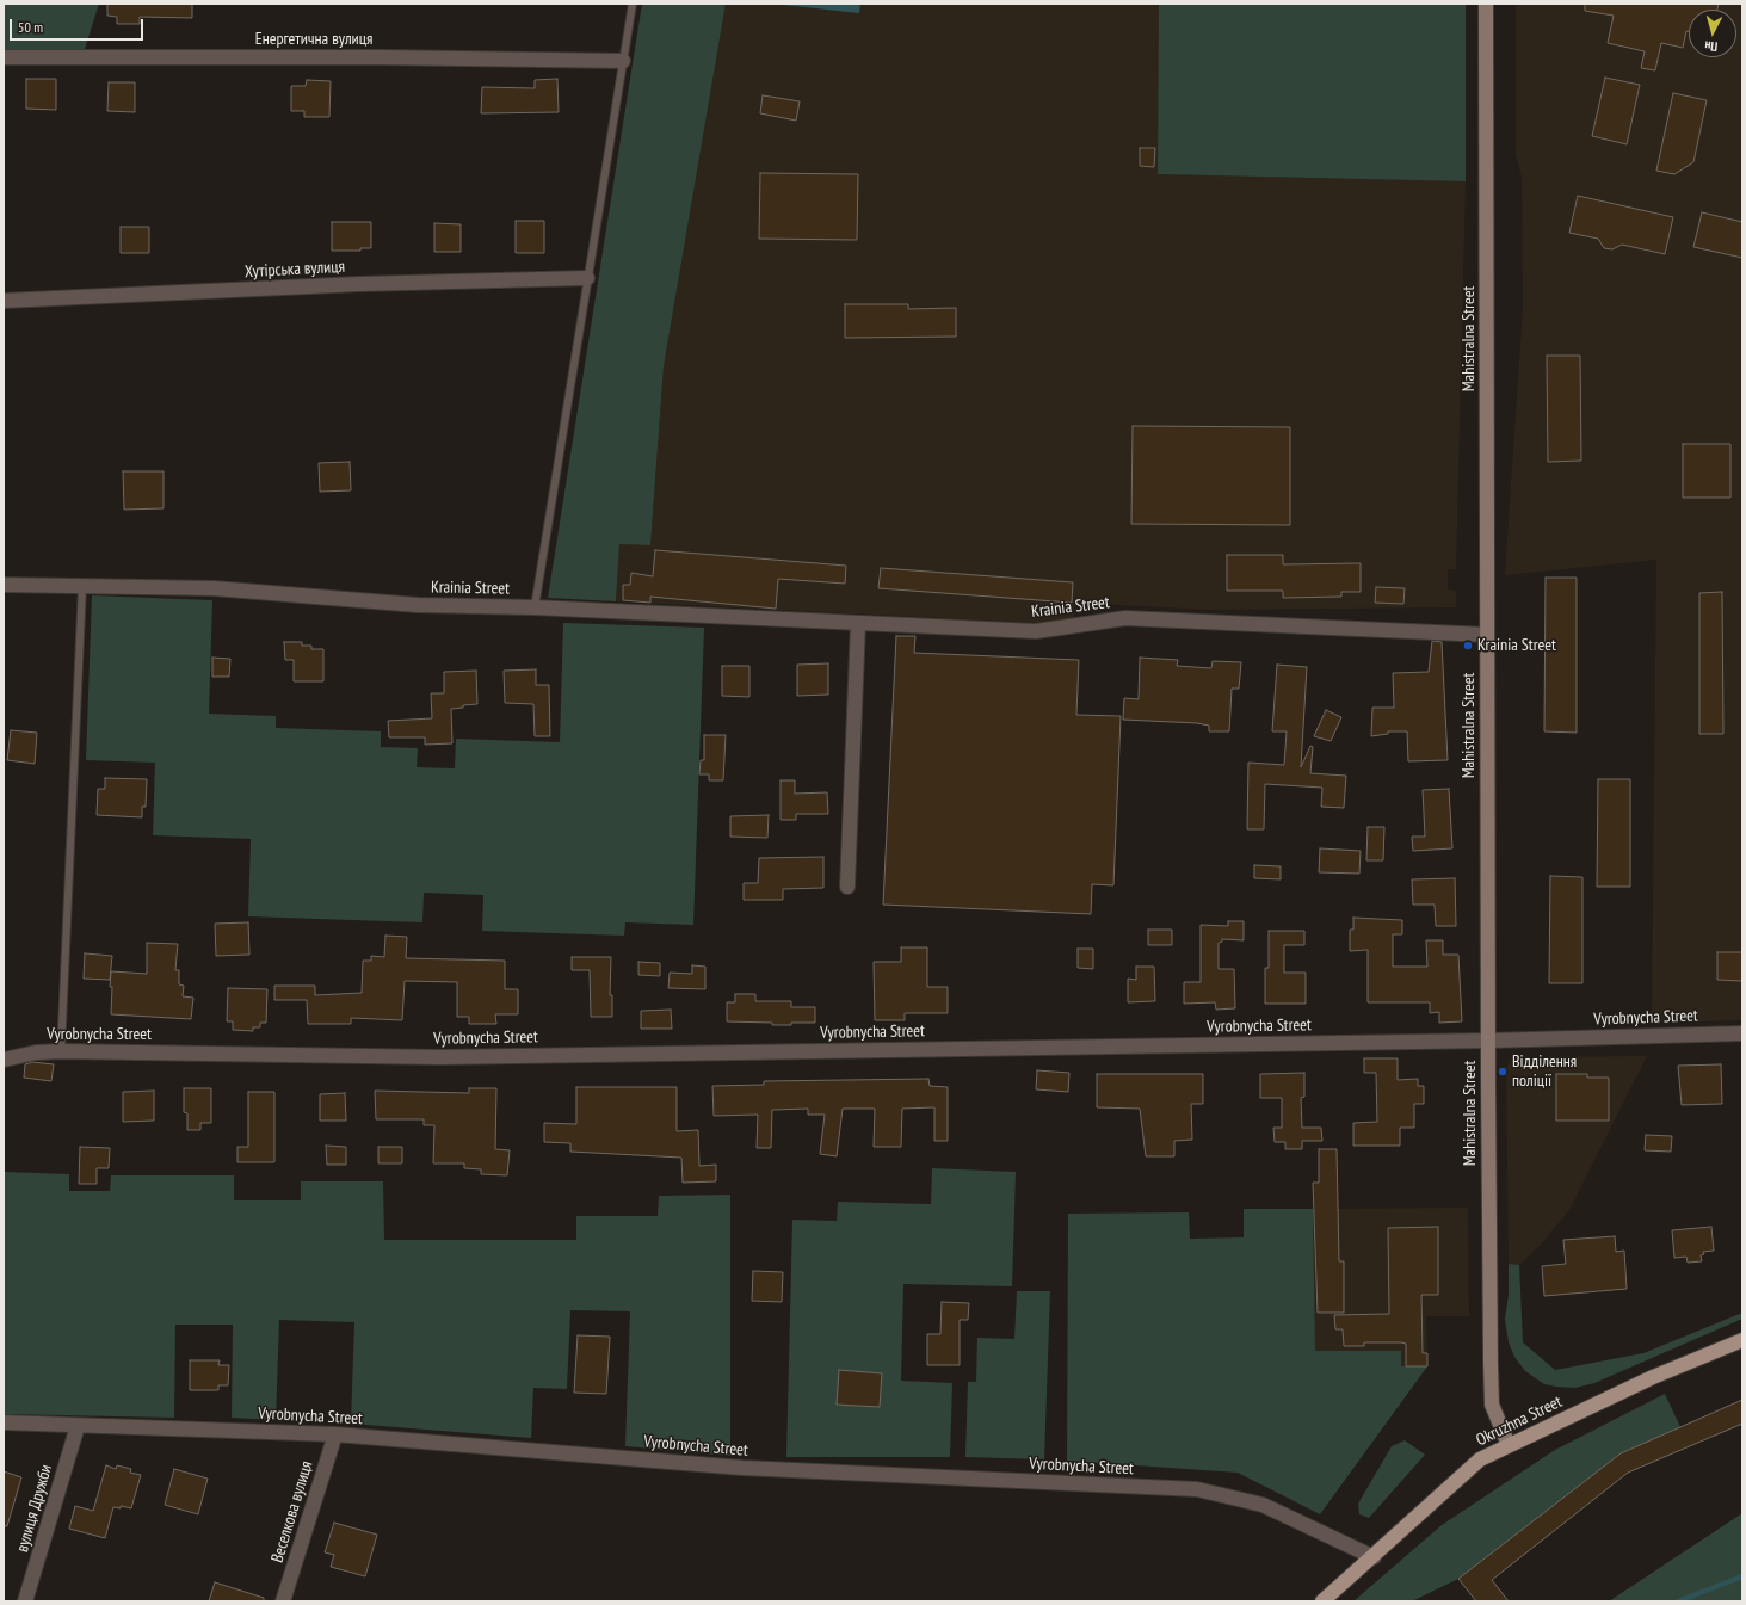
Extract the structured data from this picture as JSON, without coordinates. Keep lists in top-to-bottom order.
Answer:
{
  "streets": {
    "main road": ["Okruzhna Street"],
    "street": [
      "Енергетична вулиця",
      "Хутірська вулиця",
      "Mahistralna Street",
      "Krainia Street",
      "Vyrobnycha Street",
      "вулиця Дружби",
      "Веселкова вулиця"
    ]
  },
  "crossings": [
    ["Mahistralna Street", "Krainia Street"],
    ["Mahistralna Street", "Vyrobnycha Street"],
    ["Mahistralna Street", "Okruzhna Street"],
    ["Vyrobnycha Street", "Okruzhna Street"],
    ["Vyrobnycha Street", "вулиця Дружби"],
    ["Vyrobnycha Street", "Веселкова вулиця"]
  ],
  "places": ["Krainia Street", "Відділення поліції"],
  "scale_bar": "50 m",
  "north": "bottom"
}
